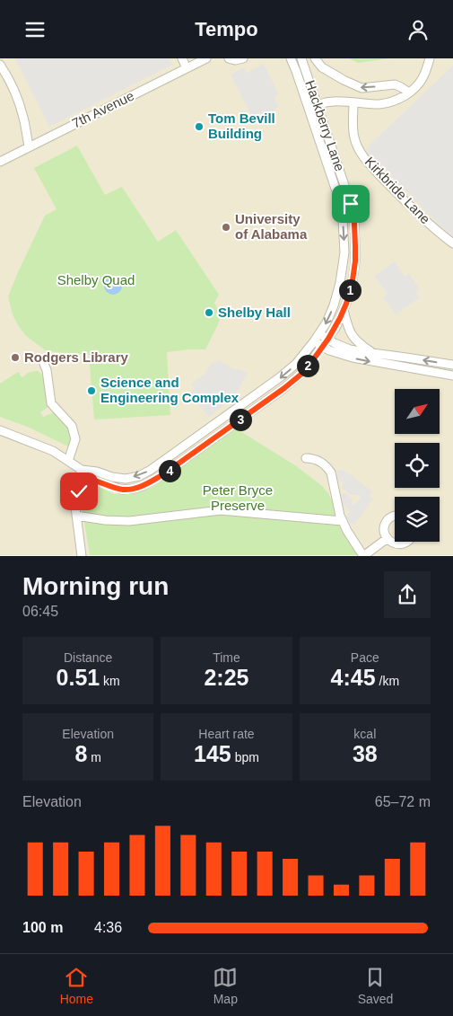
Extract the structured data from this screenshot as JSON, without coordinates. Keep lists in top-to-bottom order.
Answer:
{
  "streets": {
    "street": ["7th Avenue", "Hackberry Lane", "Kirkbride Lane"]
  },
  "parks": ["Shelby Quad", "Peter Bryce Preserve"],
  "places": [
    "Tom Bevill Building",
    "University of Alabama",
    "Shelby Hall",
    "Rodgers Library",
    "Science and Engineering Complex"
  ],
  "north": "top right",
  "page": {
    "header": "Tempo",
    "pins": [
      "1",
      "2",
      "3",
      "4"
    ],
    "heading": ["Morning run", "06:45"],
    "stats": [
      ["Distance", "0.51 km"],
      ["Time", "2:25"],
      ["Pace", "4:45 /km"],
      ["Elevation", "8 m"],
      ["Heart rate", "145 bpm"],
      ["kcal", "38"]
    ],
    "chart": ["Elevation", "65–72 m"],
    "list": [
      {
        "name": "100 m",
        "note": "4:36"
      }
    ],
    "tabs": ["Home", "Map", "Saved"]
  }
}
